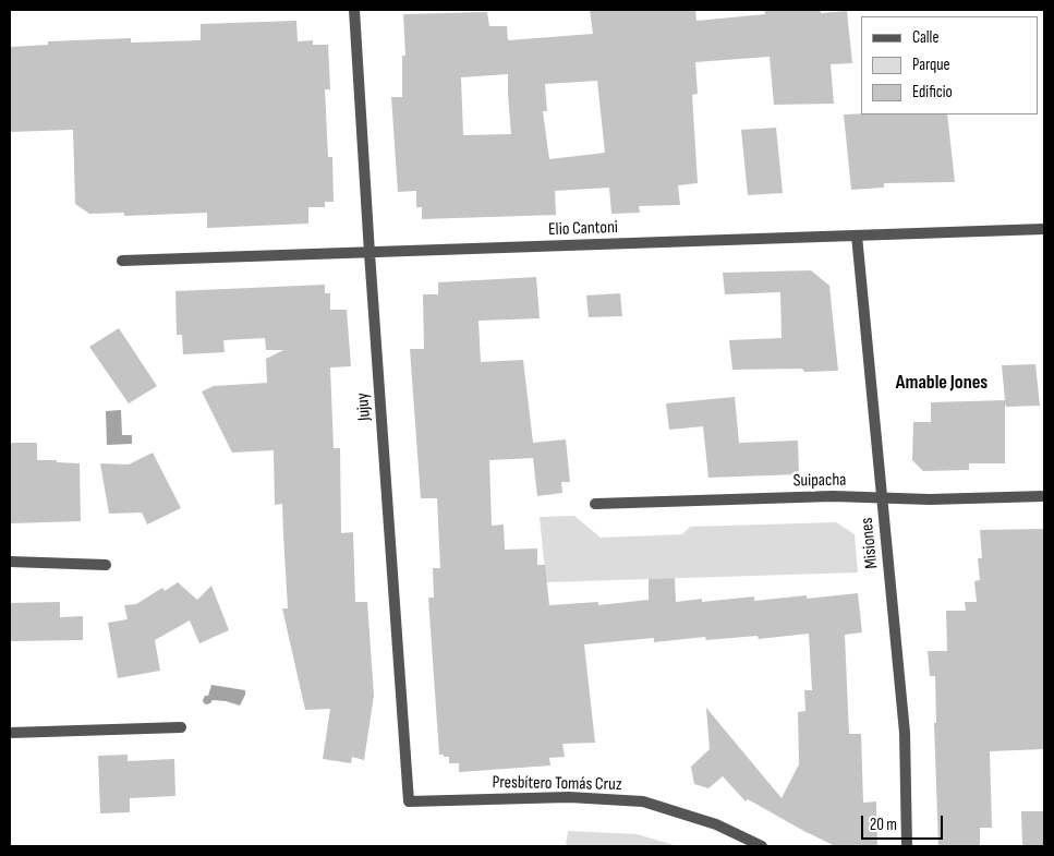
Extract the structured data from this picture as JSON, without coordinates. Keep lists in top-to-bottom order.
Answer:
{
  "streets": {
    "street": [
      "Elio Cantoni",
      "Jujuy",
      "Suipacha",
      "Misiones",
      "Presbítero Tomás Cruz"
    ]
  },
  "crossings": [
    ["Elio Cantoni", "Jujuy"],
    ["Elio Cantoni", "Misiones"],
    ["Jujuy", "Presbítero Tomás Cruz"],
    ["Suipacha", "Misiones"]
  ],
  "districts": ["Amable Jones"],
  "legend": ["Calle", "Parque", "Edificio"],
  "scale_bar": "20 m"
}
